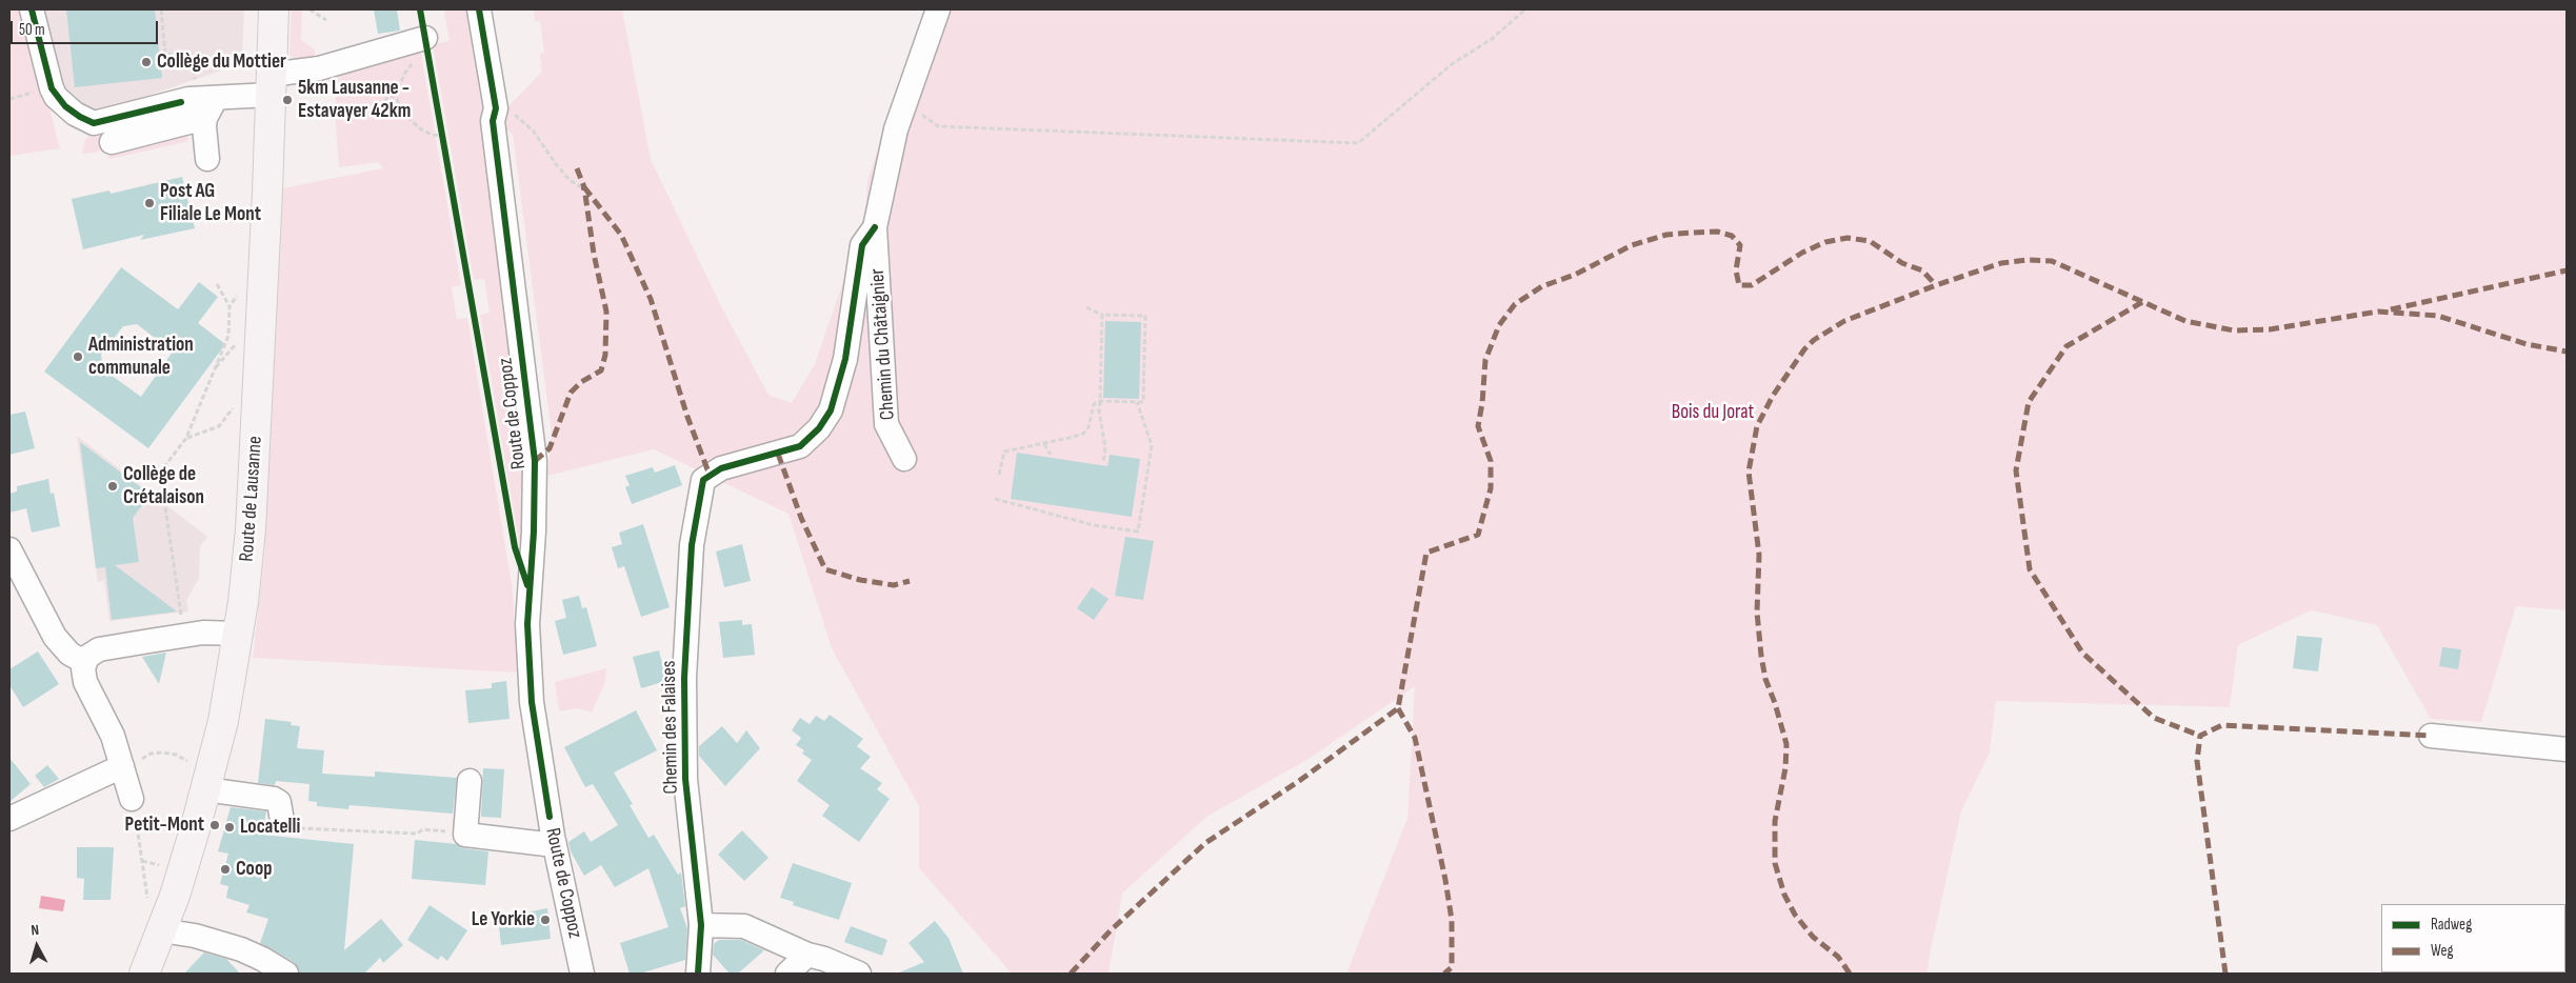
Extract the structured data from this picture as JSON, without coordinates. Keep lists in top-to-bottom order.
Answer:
{
  "streets": {
    "main road": ["Route de Lausanne"],
    "street": ["Chemin du Châtaignier", "Route de Coppoz", "Chemin des Falaises"]
  },
  "crossings": [
    ["Chemin du Châtaignier", "Chemin des Falaises"]
  ],
  "parks": ["Bois du Jorat"],
  "places": [
    "Collège du Mottier",
    "5km Lausanne - Estavayer 42km",
    "Post AG Filiale Le Mont",
    "Administration communale",
    "Collège de Crétalaison",
    "Petit-Mont",
    "Locatelli",
    "Coop",
    "Le Yorkie"
  ],
  "legend": ["Radweg", "Weg"],
  "scale_bar": "50 m",
  "north": "top"
}
